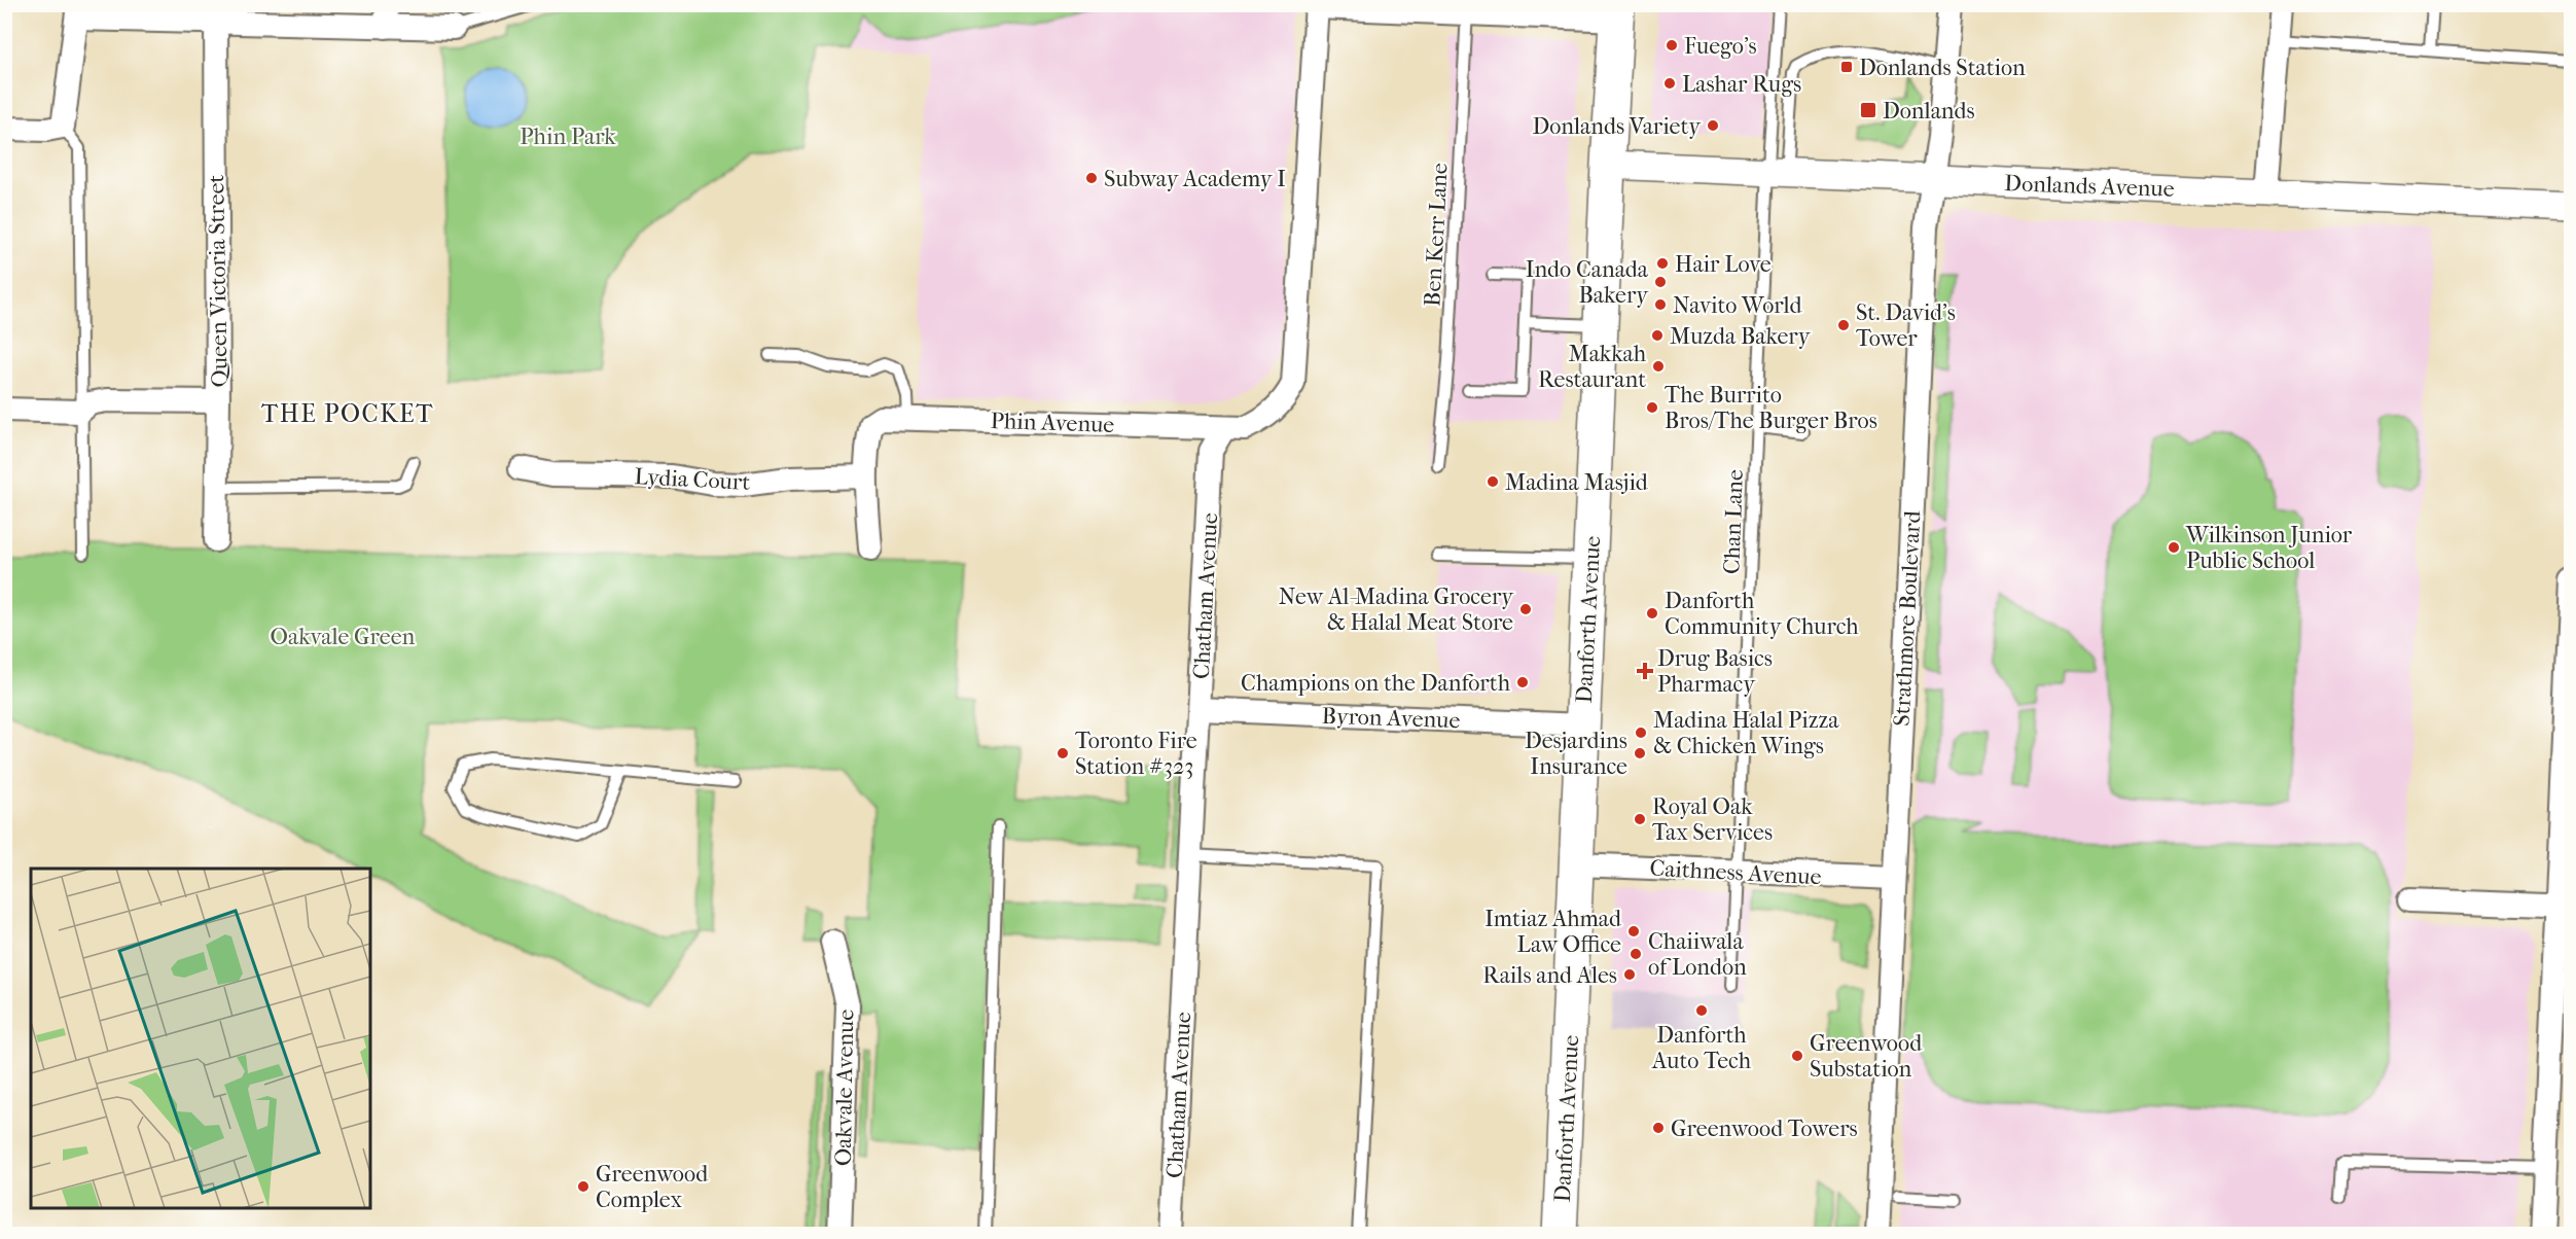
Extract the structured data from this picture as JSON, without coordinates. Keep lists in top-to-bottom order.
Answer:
{
  "streets": {
    "main road": ["Danforth Avenue"],
    "street": [
      "Donlands Avenue",
      "Queen Victoria Street",
      "Phin Avenue",
      "Lydia Court",
      "Chatham Avenue",
      "Strathmore Boulevard",
      "Byron Avenue",
      "Caithness Avenue",
      "Oakvale Avenue"
    ],
    "lane": ["Ben Kerr Lane", "Chan Lane"]
  },
  "crossings": [
    ["Donlands Avenue", "Chan Lane"],
    ["Donlands Avenue", "Strathmore Boulevard"],
    ["Donlands Avenue", "Danforth Avenue"],
    ["Phin Avenue", "Lydia Court"],
    ["Phin Avenue", "Chatham Avenue"],
    ["Chan Lane", "Caithness Avenue"],
    ["Chatham Avenue", "Byron Avenue"],
    ["Strathmore Boulevard", "Caithness Avenue"],
    ["Danforth Avenue", "Byron Avenue"],
    ["Danforth Avenue", "Caithness Avenue"]
  ],
  "districts": ["THE POCKET"],
  "parks": ["Phin Park", "Oakvale Green"],
  "places": {
    "other": [
      "Fuego's",
      "Lashar Rugs",
      "Donlands Variety",
      "Subway Academy I",
      "Hair Love",
      "Indo Canada Bakery",
      "Navito World",
      "St. David's Tower",
      "Muzda Bakery",
      "Makkah Restaurant",
      "The Burrito Bros/The Burger Bros",
      "Madina Masjid",
      "Wilkinson Junior Public School",
      "New Al-Madina Grocery & Halal Meat Store",
      "Danforth Community Church",
      "Champions on the Danforth",
      "Madina Halal Pizza & Chicken Wings",
      "Toronto Fire Station #323",
      "Desjardins Insurance",
      "Royal Oak Tax Services",
      "Imtiaz Ahmad Law Office",
      "Chaiiwala of London",
      "Rails and Ales",
      "Danforth Auto Tech",
      "Greenwood Substation",
      "Greenwood Towers",
      "Greenwood Complex"
    ],
    "transit": ["Donlands Station", "Donlands"],
    "health": ["Drug Basics Pharmacy"]
  }
}
